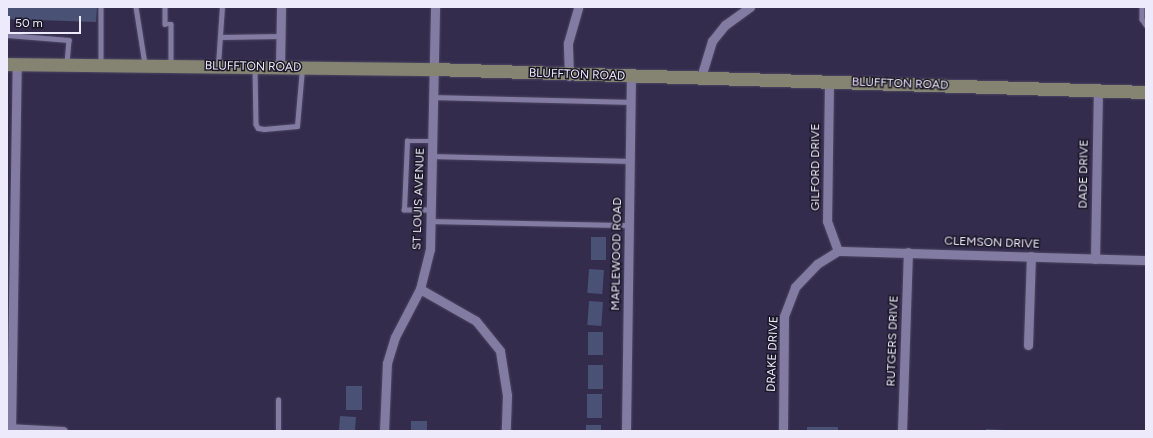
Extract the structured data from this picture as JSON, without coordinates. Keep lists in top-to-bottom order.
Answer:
{
  "streets": {
    "main road": ["BLUFFTON ROAD"],
    "street": [
      "GILFORD DRIVE",
      "DADE DRIVE",
      "ST LOUIS AVENUE",
      "CLEMSON DRIVE",
      "MAPLEWOOD ROAD",
      "RUTGERS DRIVE",
      "DRAKE DRIVE"
    ]
  },
  "crossings": [
    ["BLUFFTON ROAD", "GILFORD DRIVE"],
    ["BLUFFTON ROAD", "DADE DRIVE"],
    ["BLUFFTON ROAD", "ST LOUIS AVENUE"],
    ["BLUFFTON ROAD", "MAPLEWOOD ROAD"],
    ["GILFORD DRIVE", "CLEMSON DRIVE"],
    ["GILFORD DRIVE", "DRAKE DRIVE"],
    ["DADE DRIVE", "CLEMSON DRIVE"],
    ["CLEMSON DRIVE", "RUTGERS DRIVE"],
    ["CLEMSON DRIVE", "DRAKE DRIVE"]
  ],
  "scale_bar": "50 m"
}
